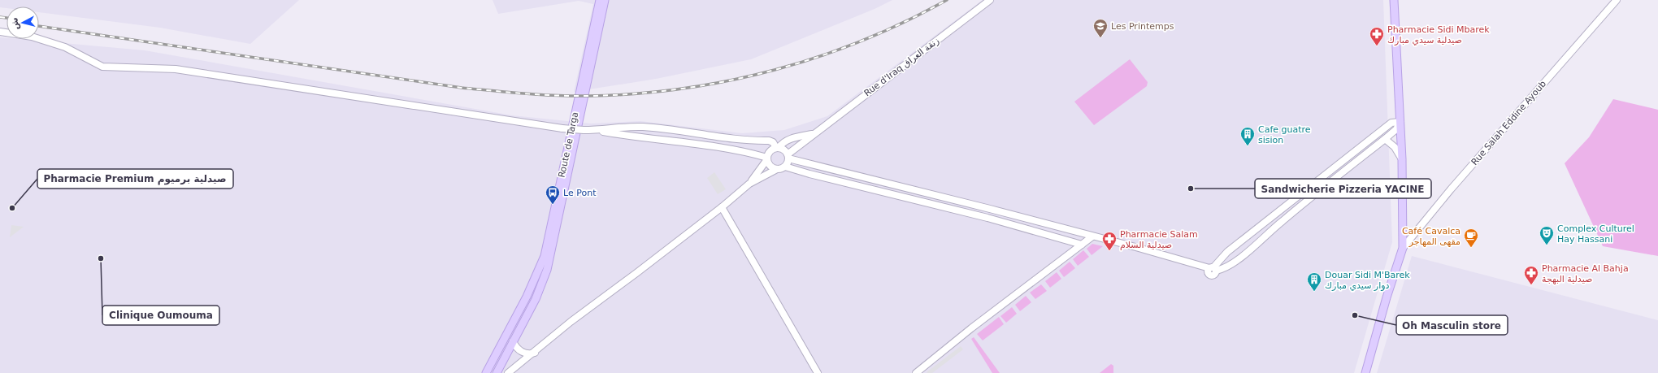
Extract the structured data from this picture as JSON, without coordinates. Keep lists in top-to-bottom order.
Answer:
{
  "streets": {
    "main road": ["Route de Targa"],
    "street": ["Rue d'Iraq زنقة العراق", "Rue Salah Eddine Ayoub"]
  },
  "places": {
    "school or university": ["Les Printemps"],
    "pharmacy": ["Pharmacie Sidi Mbarek صيدلية سيدي مبارك", "Pharmacie Salam صيدلية السلام", "Pharmacie Al Bahja صيدلية البهجة"],
    "building": ["Cafe guatre sision", "Douar Sidi M'Barek دوار سيدي مبارك"],
    "other": [
      "Sandwicherie Pizzeria YACINE",
      "Pharmacie Premium صيدلية برميوم",
      "Clinique Oumouma",
      "Oh Masculin store"
    ],
    "bus stop": ["Le Pont"],
    "theatre": ["Complex Culturel Hay Hassani"],
    "cafe": ["Café Cavalca مقهى المهاجر"]
  },
  "north": "left"
}
